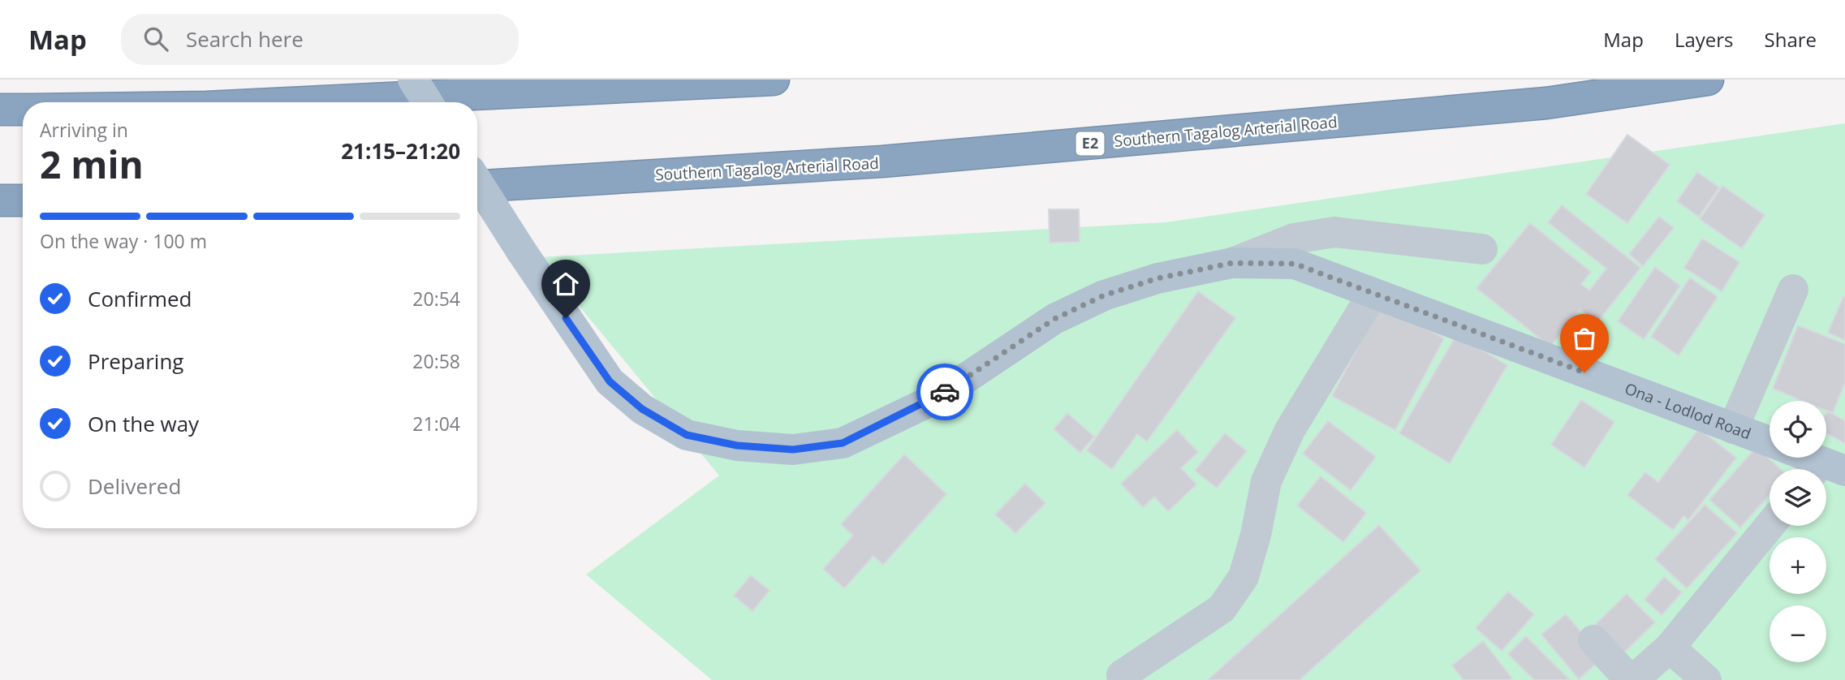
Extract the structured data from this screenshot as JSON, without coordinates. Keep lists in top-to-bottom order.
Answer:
{
  "streets": {
    "highway": ["Southern Tagalog Arterial Road", "E2"],
    "main road": ["Ona - Lodlod Road"]
  },
  "page": {
    "header": "Map",
    "search": "Search here",
    "nav": ["Map", "Layers", "Share"],
    "heading": ["2 min", "Arriving in", "21:15–21:20"],
    "bar": "On the way · 100 m",
    "list": [
      ["Confirmed", "20:54"],
      ["Preparing", "20:58"],
      ["On the way", "21:04"],
      "Delivered"
    ],
    "map_buttons": ["+", "−"]
  }
}
